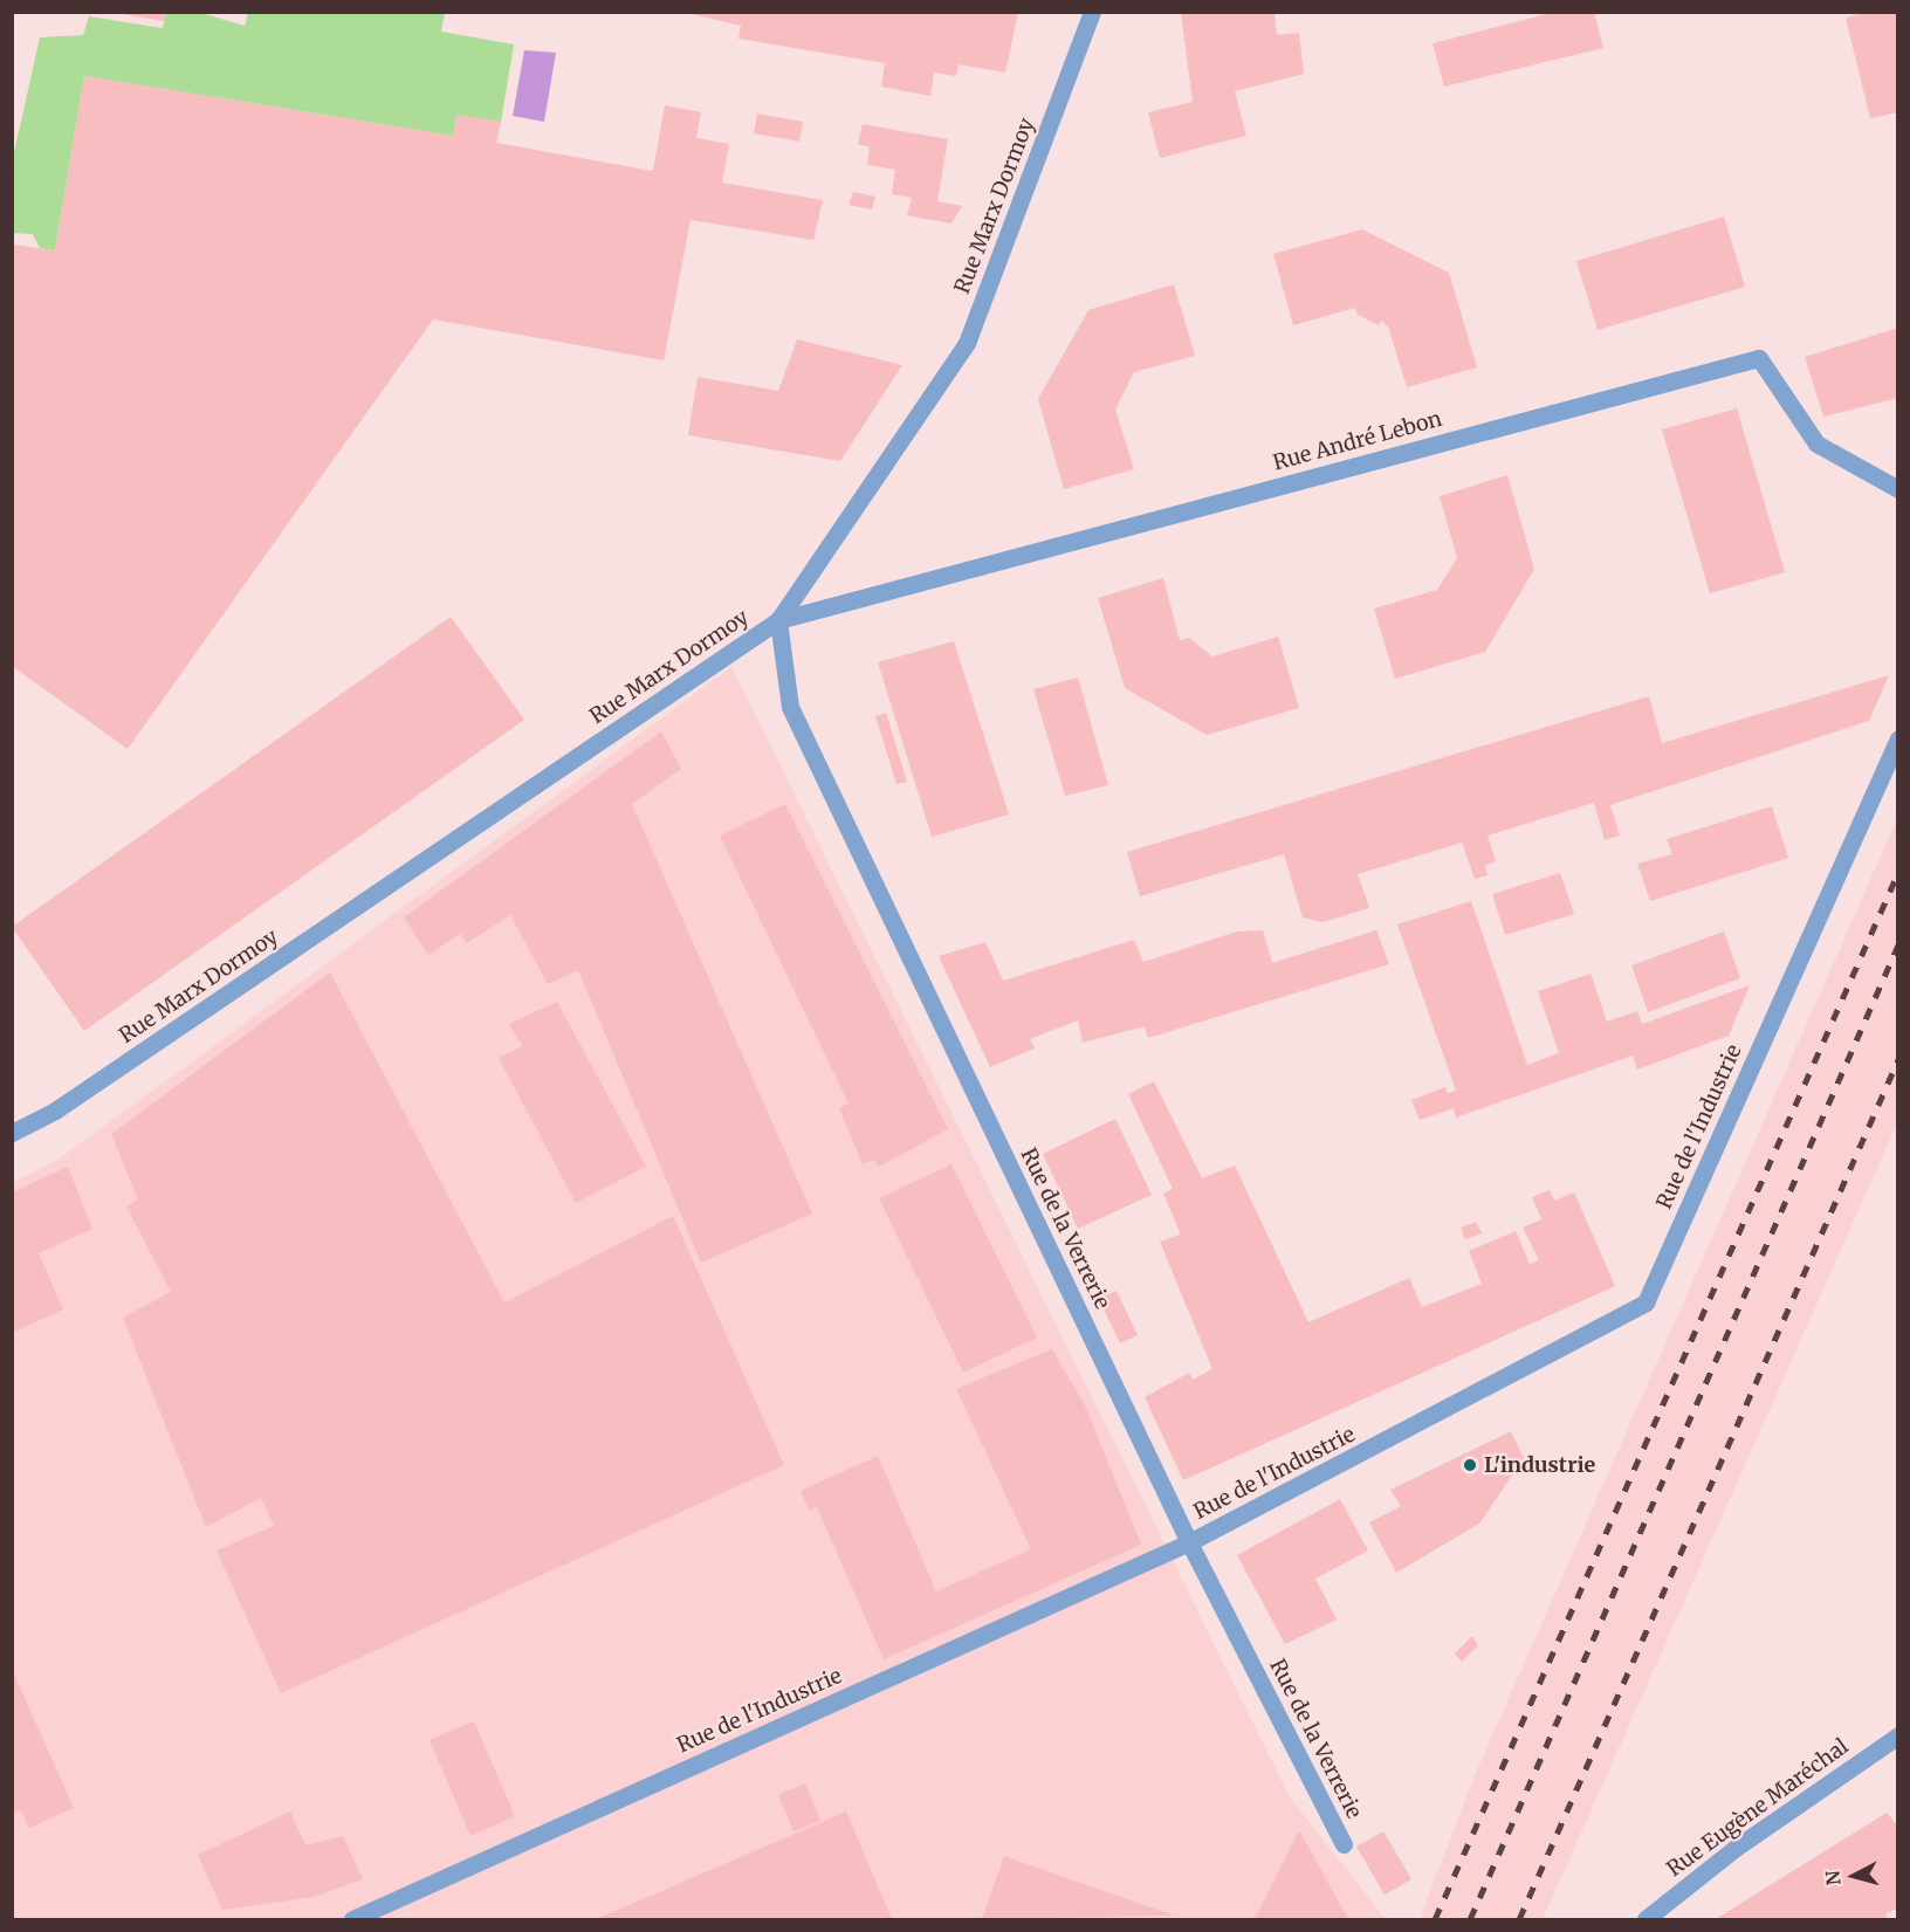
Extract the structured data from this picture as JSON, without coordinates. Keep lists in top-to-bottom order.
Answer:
{
  "streets": {
    "street": [
      "Rue Marx Dormoy",
      "Rue André Lebon",
      "Rue de l'Industrie",
      "Rue de la Verrerie",
      "Rue Eugène Maréchal"
    ]
  },
  "crossings": [
    ["Rue Marx Dormoy", "Rue André Lebon"],
    ["Rue Marx Dormoy", "Rue de la Verrerie"],
    ["Rue André Lebon", "Rue de la Verrerie"],
    ["Rue de l'Industrie", "Rue de la Verrerie"]
  ],
  "places": ["L'industrie"],
  "north": "left"
}
